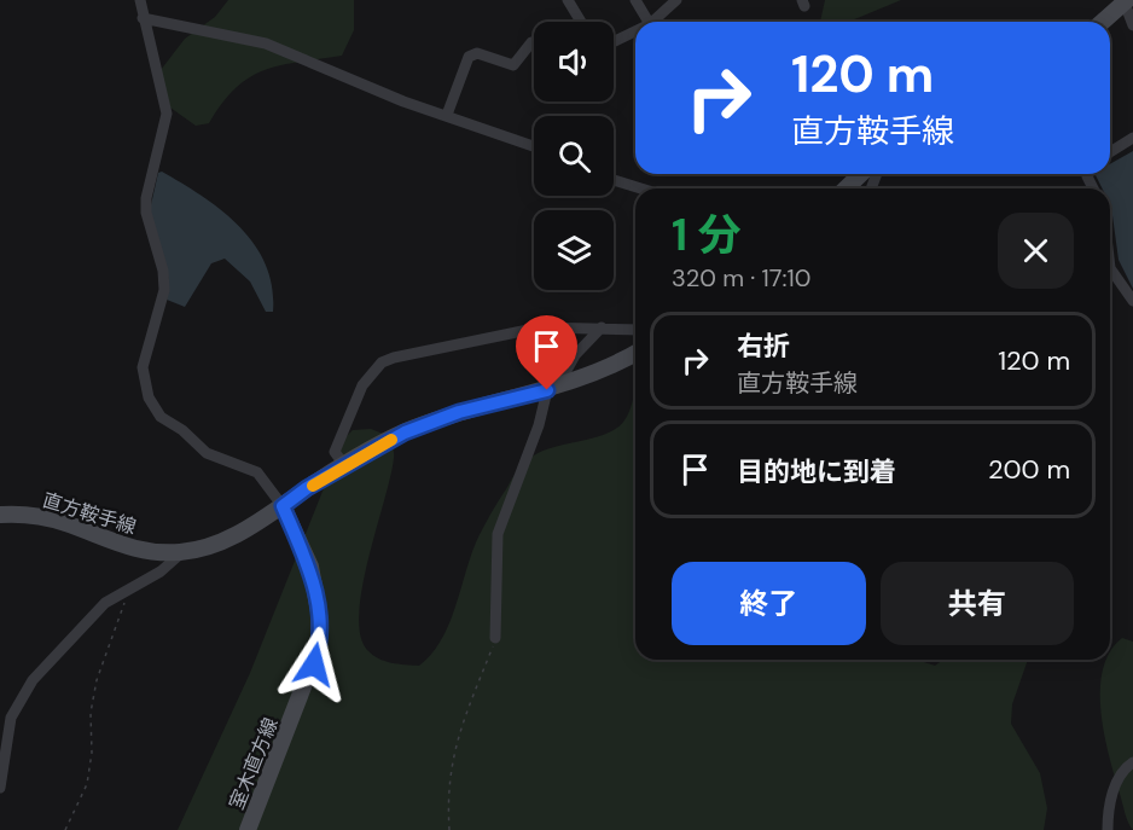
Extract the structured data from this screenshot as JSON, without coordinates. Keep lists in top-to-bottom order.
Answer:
{
  "streets": {
    "main road": ["直方鞍手線", "室木直方線"]
  },
  "crossings": [
    ["直方鞍手線", "室木直方線"]
  ],
  "page": {
    "turn": ["120 m", "直方鞍手線"],
    "heading": ["1 分", "320 m · 17:10"],
    "list": [
      {
        "name": "右折",
        "note": "直方鞍手線",
        "value": "120 m"
      },
      {
        "name": "目的地に到着",
        "value": "200 m"
      }
    ],
    "buttons": ["終了", "共有"]
  }
}
